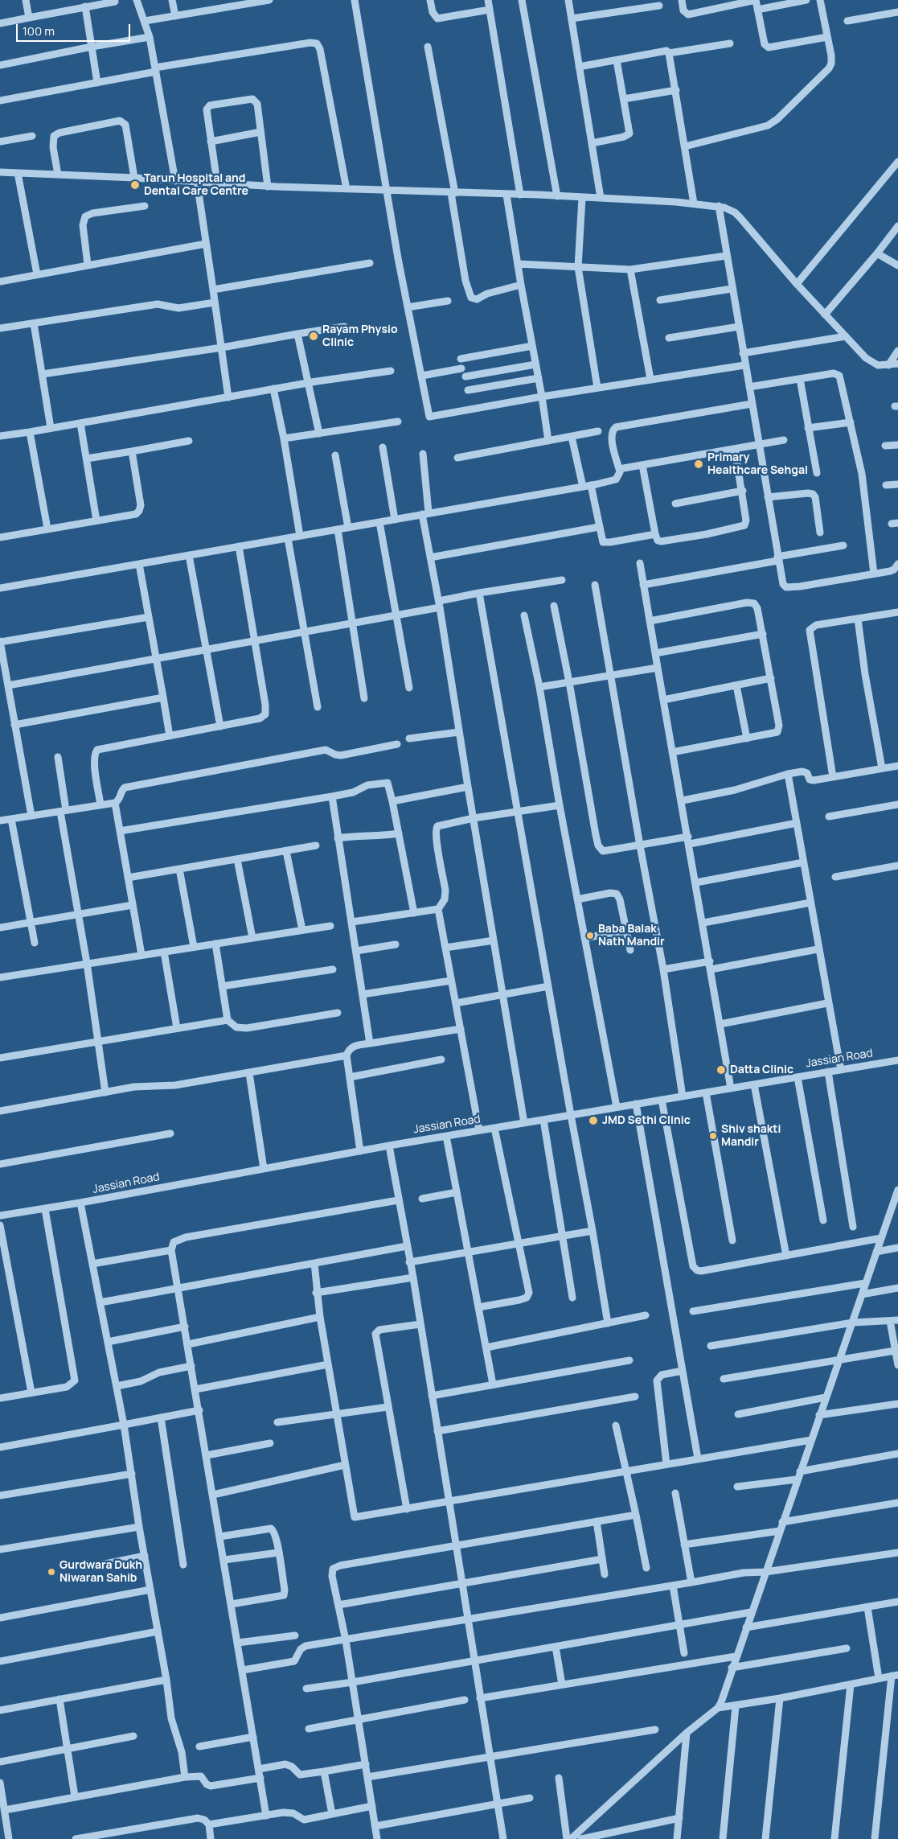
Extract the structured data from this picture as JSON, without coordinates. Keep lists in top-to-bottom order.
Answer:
{
  "streets": {
    "street": ["Jassian Road"]
  },
  "places": [
    "Tarun Hospital and Dental Care Centre",
    "Rayam Physio Clinic",
    "Primary Healthcare Sehgal",
    "Baba Balak Nath Mandir",
    "Datta Clinic",
    "JMD Sethi Clinic",
    "Shiv shakti Mandir",
    "Gurdwara Dukh Niwaran Sahib"
  ],
  "scale_bar": "100 m"
}
